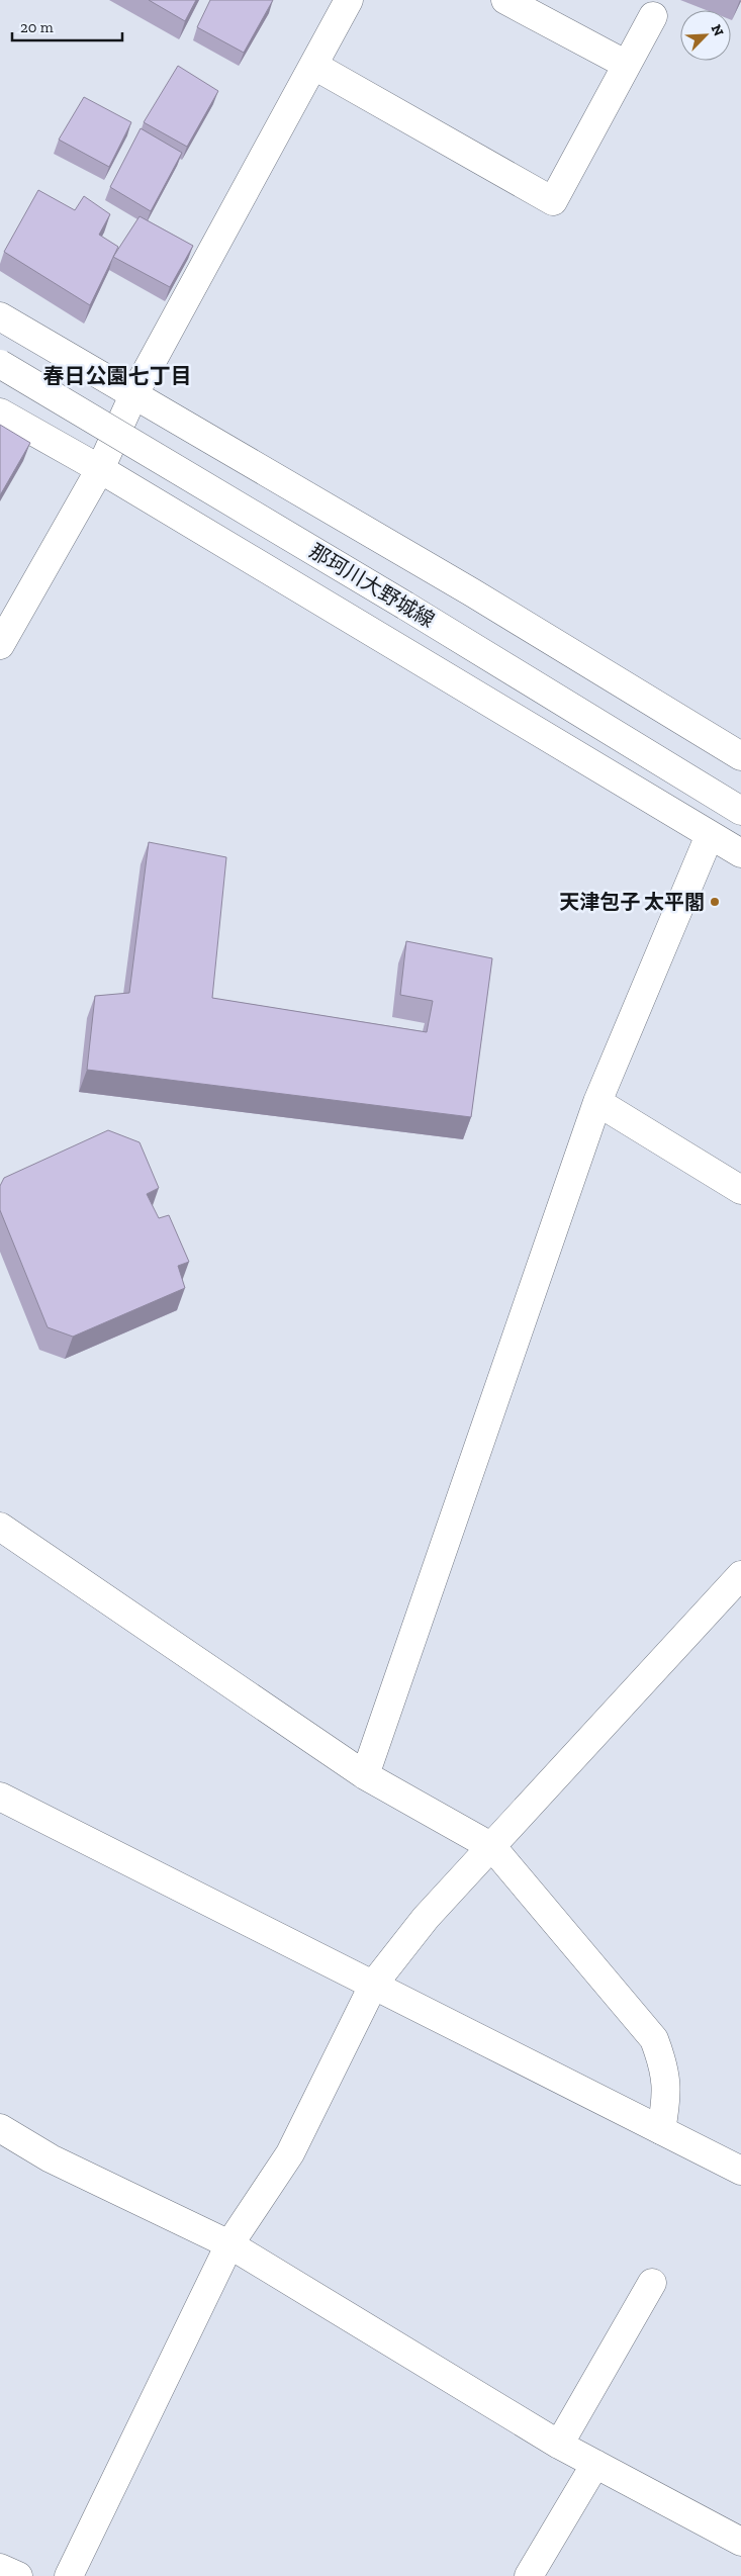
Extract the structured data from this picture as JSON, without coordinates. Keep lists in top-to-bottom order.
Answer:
{
  "streets": {
    "street": ["那珂川大野城線"]
  },
  "districts": ["春日公園七丁目"],
  "places": ["天津包子 太平閣"],
  "scale_bar": "20 m",
  "north": "top right"
}
